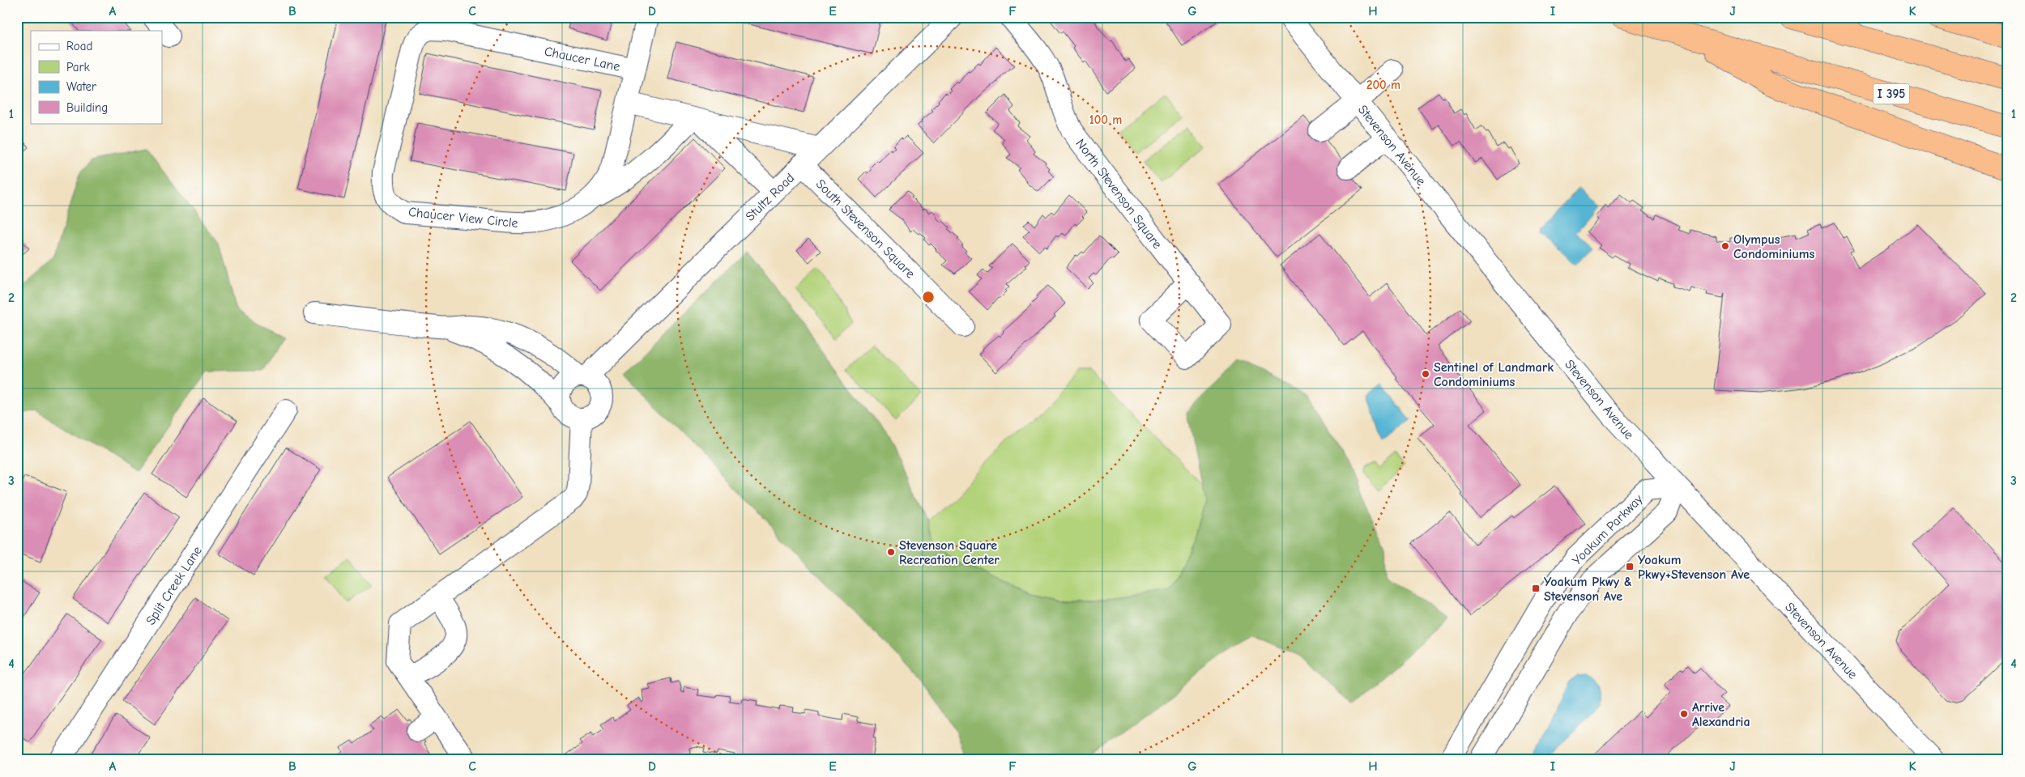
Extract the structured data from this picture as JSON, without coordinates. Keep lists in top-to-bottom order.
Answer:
{
  "streets": {
    "highway": ["I 395"],
    "street": [
      "Chaucer Lane",
      "Stevenson Avenue",
      "North Stevenson Square",
      "Stultz Road",
      "Chaucer View Circle",
      "South Stevenson Square",
      "Yoakum Parkway",
      "Split Creek Lane"
    ]
  },
  "crossings": [
    ["Chaucer Lane", "Chaucer View Circle"],
    ["Stevenson Avenue", "Yoakum Parkway"],
    ["Stultz Road", "South Stevenson Square"]
  ],
  "places": {
    "other": [
      "Olympus Condominiums",
      "Sentinel of Landmark Condominiums",
      "Stevenson Square Recreation Center",
      "Arrive Alexandria"
    ],
    "transit": ["Yoakum Pkwy+Stevenson Ave", "Yoakum Pkwy & Stevenson Ave"]
  },
  "legend": [
    "Road",
    "Park",
    "Water",
    "Building"
  ],
  "grid": {
    "columns": [
      "A",
      "B",
      "C",
      "D",
      "E",
      "F",
      "G",
      "H",
      "I",
      "J",
      "K"
    ],
    "rows": [
      "1",
      "2",
      "3",
      "4"
    ]
  },
  "rings": ["200 m", "100 m"]
}
